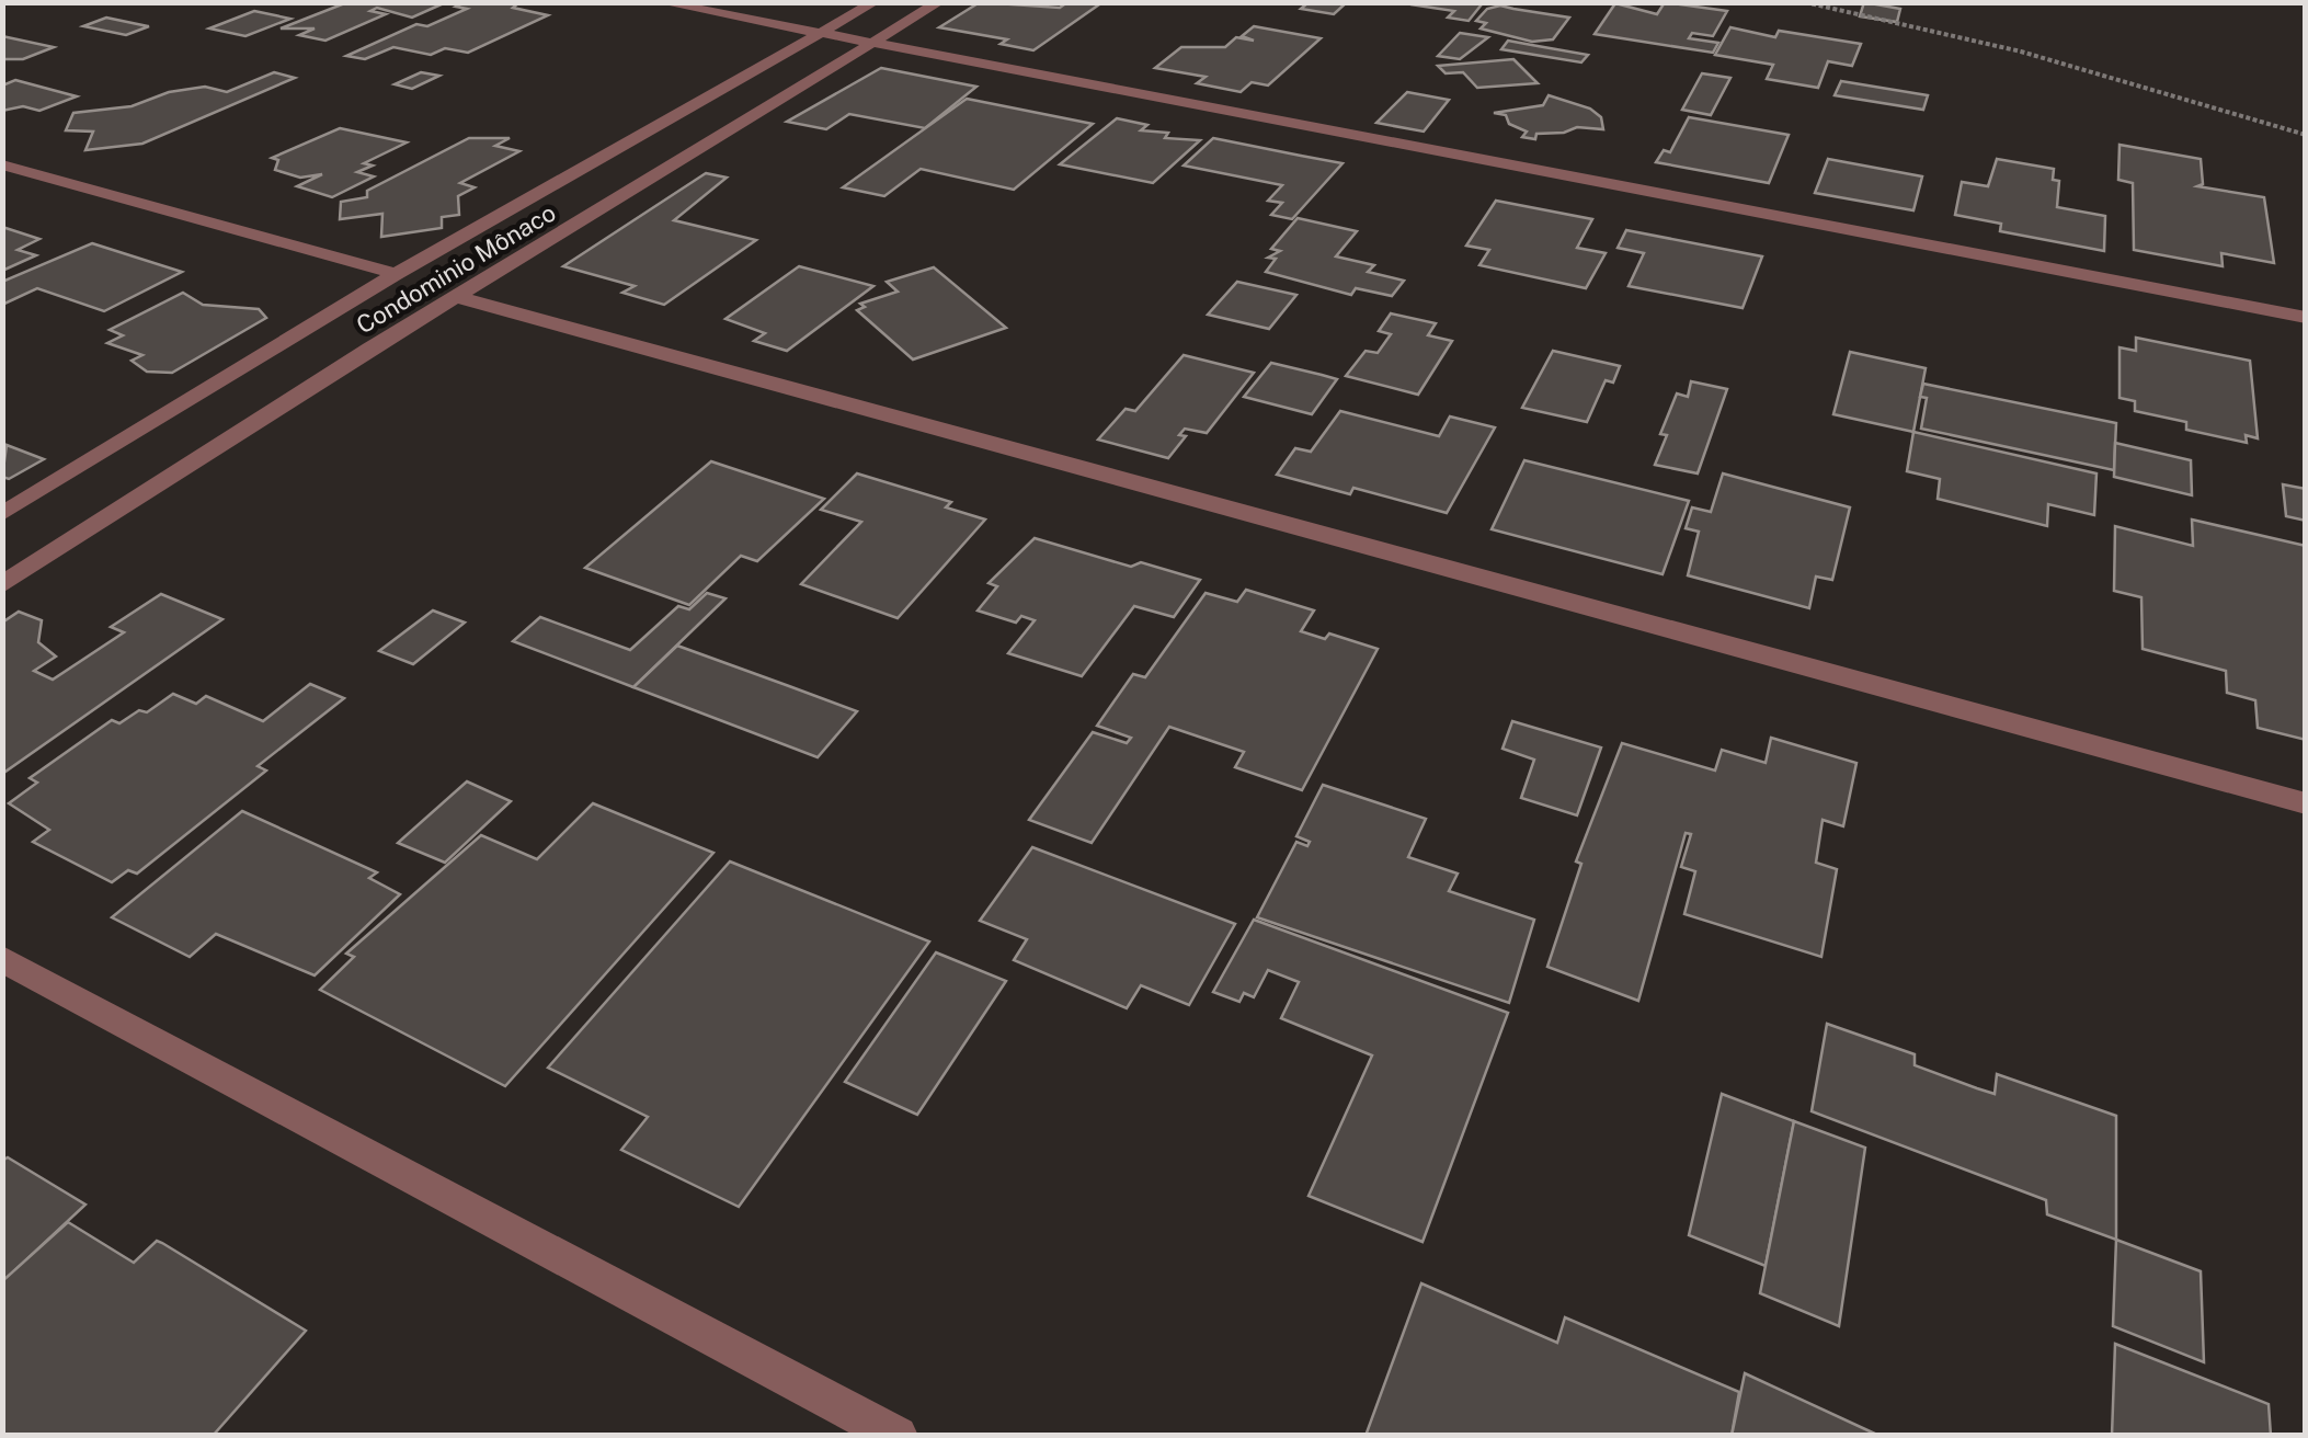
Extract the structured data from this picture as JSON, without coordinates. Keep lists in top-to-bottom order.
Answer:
{
  "streets": {
    "street": ["Condominio Mônaco"]
  }
}
